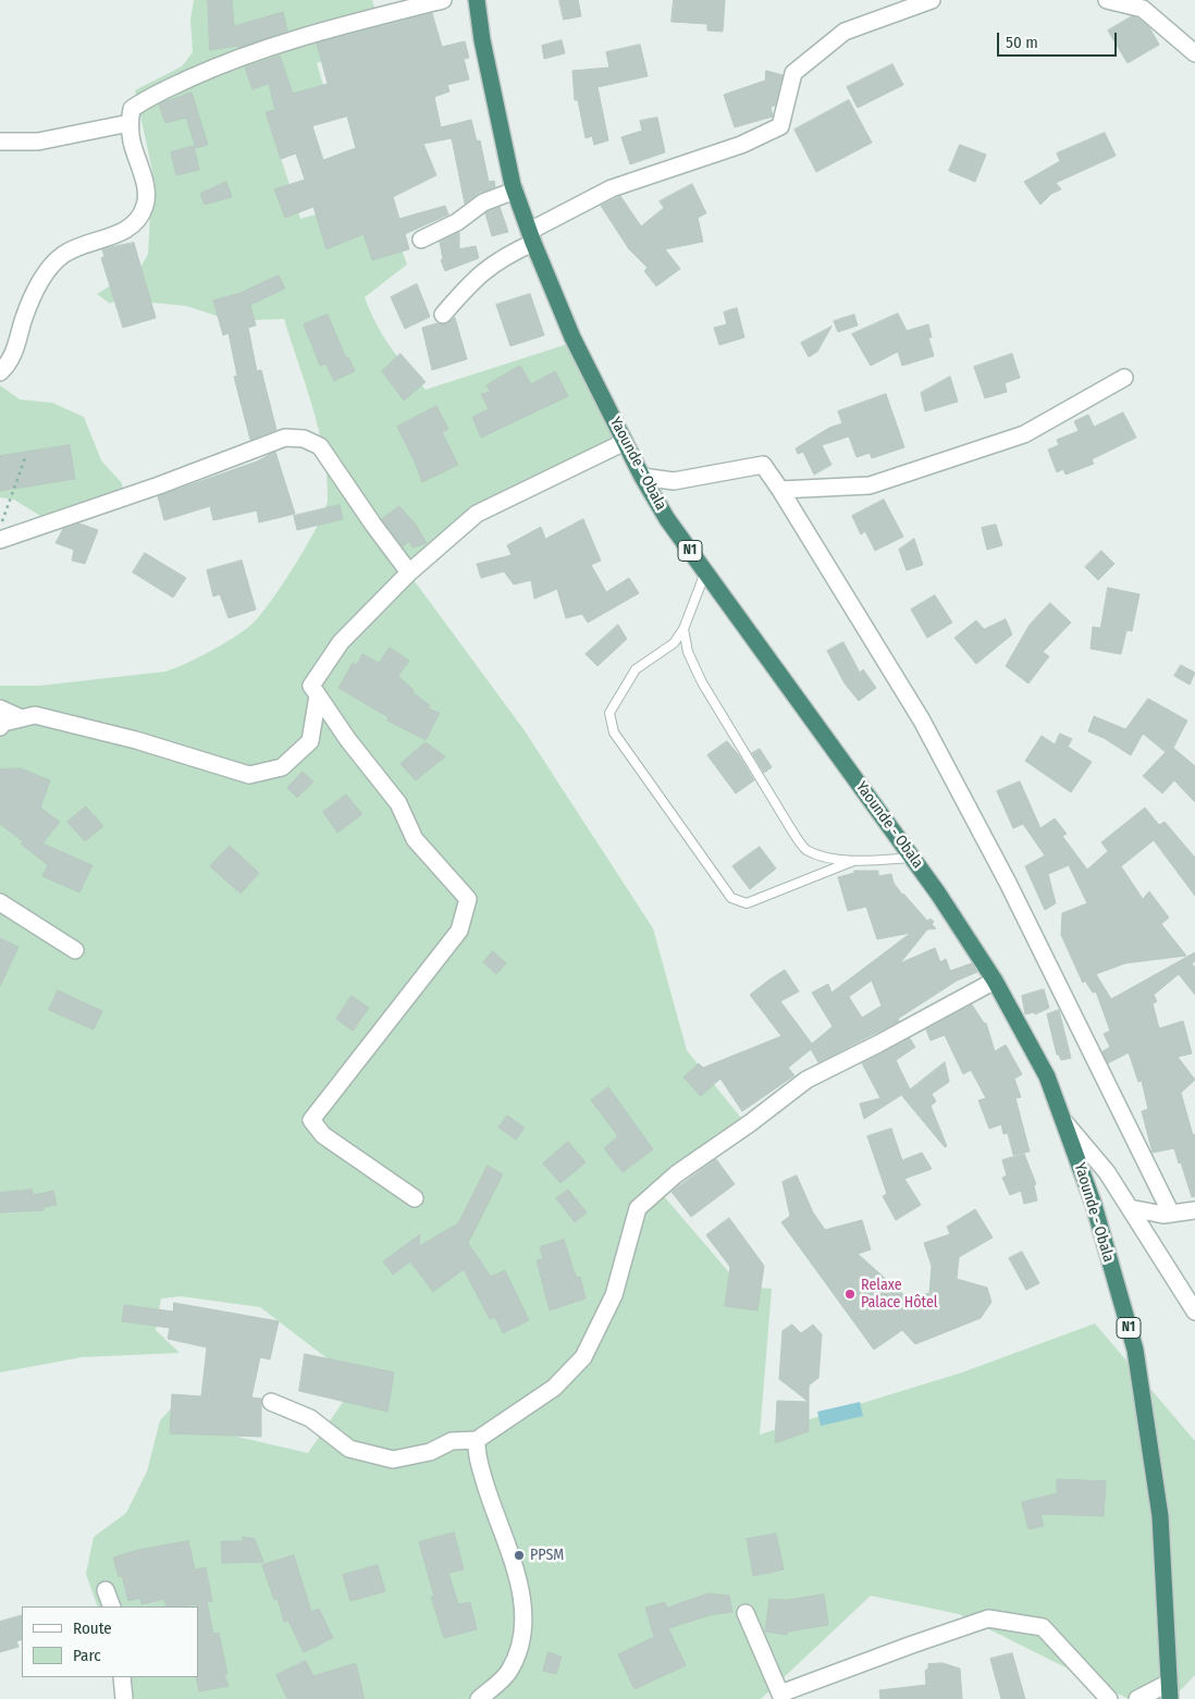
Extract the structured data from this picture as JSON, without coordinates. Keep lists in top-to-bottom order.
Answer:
{
  "streets": {
    "highway": ["Yaounde - Obala", "N1"]
  },
  "places": ["Relaxe Palace Hôtel", "PPSM"],
  "legend": ["Route", "Parc"],
  "scale_bar": "50 m"
}
